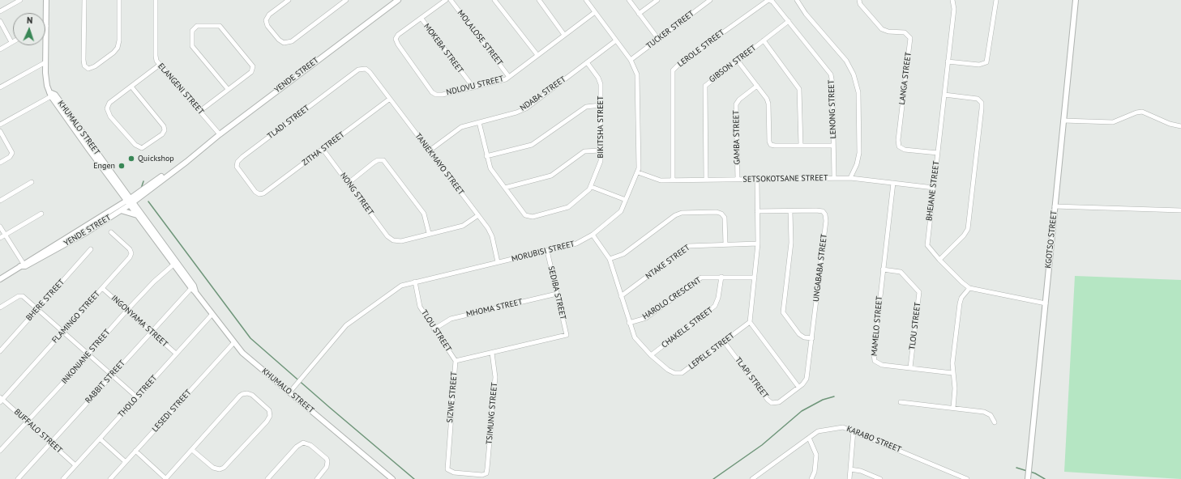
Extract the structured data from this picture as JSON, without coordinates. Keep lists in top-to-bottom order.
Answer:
{
  "streets": {
    "street": [
      "TUCKER STREET",
      "MOLALOSE STREET",
      "MOKEBA STREET",
      "LEROLE STREET",
      "GIBSON STREET",
      "YENDE STREET",
      "LANGA STREET",
      "NDLOVU STREET",
      "ELANGENI STREET",
      "NDABA STREET",
      "LENONG STREET",
      "TLADI STREET",
      "BIKITSHA STREET",
      "KHUMALO STREET",
      "GAMBA STREET",
      "ZITHA STREET",
      "TANJEKMAYO STREET",
      "SETSOKOTSANE STREET",
      "BHEJANE STREET",
      "NONG STREET",
      "KGOTSO STREET",
      "MORUBISI STREET",
      "NTAKE STREET",
      "UNGABABA STREET",
      "SEDIBA STREET",
      "HAROLO CRESCENT",
      "BHERE STREET",
      "MHOMA STREET",
      "FLAMINGO STREET",
      "INGONYAMA STREET",
      "MAMELO STREET",
      "TLOU STREET",
      "CHAKELE STREET",
      "LEPELE STREET",
      "INKONJANE STREET",
      "TLAPI STREET",
      "RABBIT STREET",
      "THOLO STREET",
      "SIZWE STREET",
      "LESEDI STREET",
      "TSIMUNG STREET",
      "BUFFALO STREET",
      "KARABO STREET"
    ]
  },
  "crossings": [
    ["TUCKER STREET", "MORUBISI STREET"],
    ["MOLALOSE STREET", "NDLOVU STREET"],
    ["MOKEBA STREET", "NDLOVU STREET"],
    ["LEROLE STREET", "LENONG STREET"],
    ["LEROLE STREET", "SETSOKOTSANE STREET"],
    ["GIBSON STREET", "LENONG STREET"],
    ["GIBSON STREET", "SETSOKOTSANE STREET"],
    ["YENDE STREET", "ELANGENI STREET"],
    ["YENDE STREET", "KHUMALO STREET"],
    ["LANGA STREET", "BHEJANE STREET"],
    ["NDLOVU STREET", "MORUBISI STREET"],
    ["NDABA STREET", "BIKITSHA STREET"],
    ["NDABA STREET", "TANJEKMAYO STREET"],
    ["NDABA STREET", "MORUBISI STREET"],
    ["LENONG STREET", "SETSOKOTSANE STREET"],
    ["TLADI STREET", "ZITHA STREET"],
    ["TLADI STREET", "TANJEKMAYO STREET"],
    ["KHUMALO STREET", "MORUBISI STREET"],
    ["KHUMALO STREET", "INKONJANE STREET"],
    ["KHUMALO STREET", "RABBIT STREET"],
    ["KHUMALO STREET", "THOLO STREET"],
    ["KHUMALO STREET", "LESEDI STREET"],
    ["GAMBA STREET", "SETSOKOTSANE STREET"],
    ["ZITHA STREET", "TANJEKMAYO STREET"],
    ["ZITHA STREET", "NONG STREET"],
    ["TANJEKMAYO STREET", "MORUBISI STREET"],
    ["SETSOKOTSANE STREET", "BHEJANE STREET"],
    ["SETSOKOTSANE STREET", "MORUBISI STREET"],
    ["SETSOKOTSANE STREET", "MAMELO STREET"],
    ["BHEJANE STREET", "KGOTSO STREET"],
    ["MORUBISI STREET", "SEDIBA STREET"],
    ["MORUBISI STREET", "TLOU STREET"],
    ["MORUBISI STREET", "LEPELE STREET"],
    ["NTAKE STREET", "LEPELE STREET"],
    ["UNGABABA STREET", "TLAPI STREET"],
    ["SEDIBA STREET", "MHOMA STREET"],
    ["SEDIBA STREET", "SIZWE STREET"],
    ["HAROLO CRESCENT", "CHAKELE STREET"],
    ["HAROLO CRESCENT", "LEPELE STREET"],
    ["MHOMA STREET", "TLOU STREET"],
    ["FLAMINGO STREET", "INGONYAMA STREET"],
    ["FLAMINGO STREET", "BUFFALO STREET"],
    ["INGONYAMA STREET", "INKONJANE STREET"],
    ["INGONYAMA STREET", "RABBIT STREET"],
    ["INGONYAMA STREET", "THOLO STREET"],
    ["MAMELO STREET", "TLOU STREET"],
    ["TLOU STREET", "SIZWE STREET"],
    ["CHAKELE STREET", "LEPELE STREET"],
    ["LEPELE STREET", "TLAPI STREET"],
    ["INKONJANE STREET", "BUFFALO STREET"],
    ["RABBIT STREET", "BUFFALO STREET"],
    ["THOLO STREET", "BUFFALO STREET"],
    ["SIZWE STREET", "TSIMUNG STREET"]
  ],
  "places": ["Quickshop", "Engen"],
  "north": "top"
}
